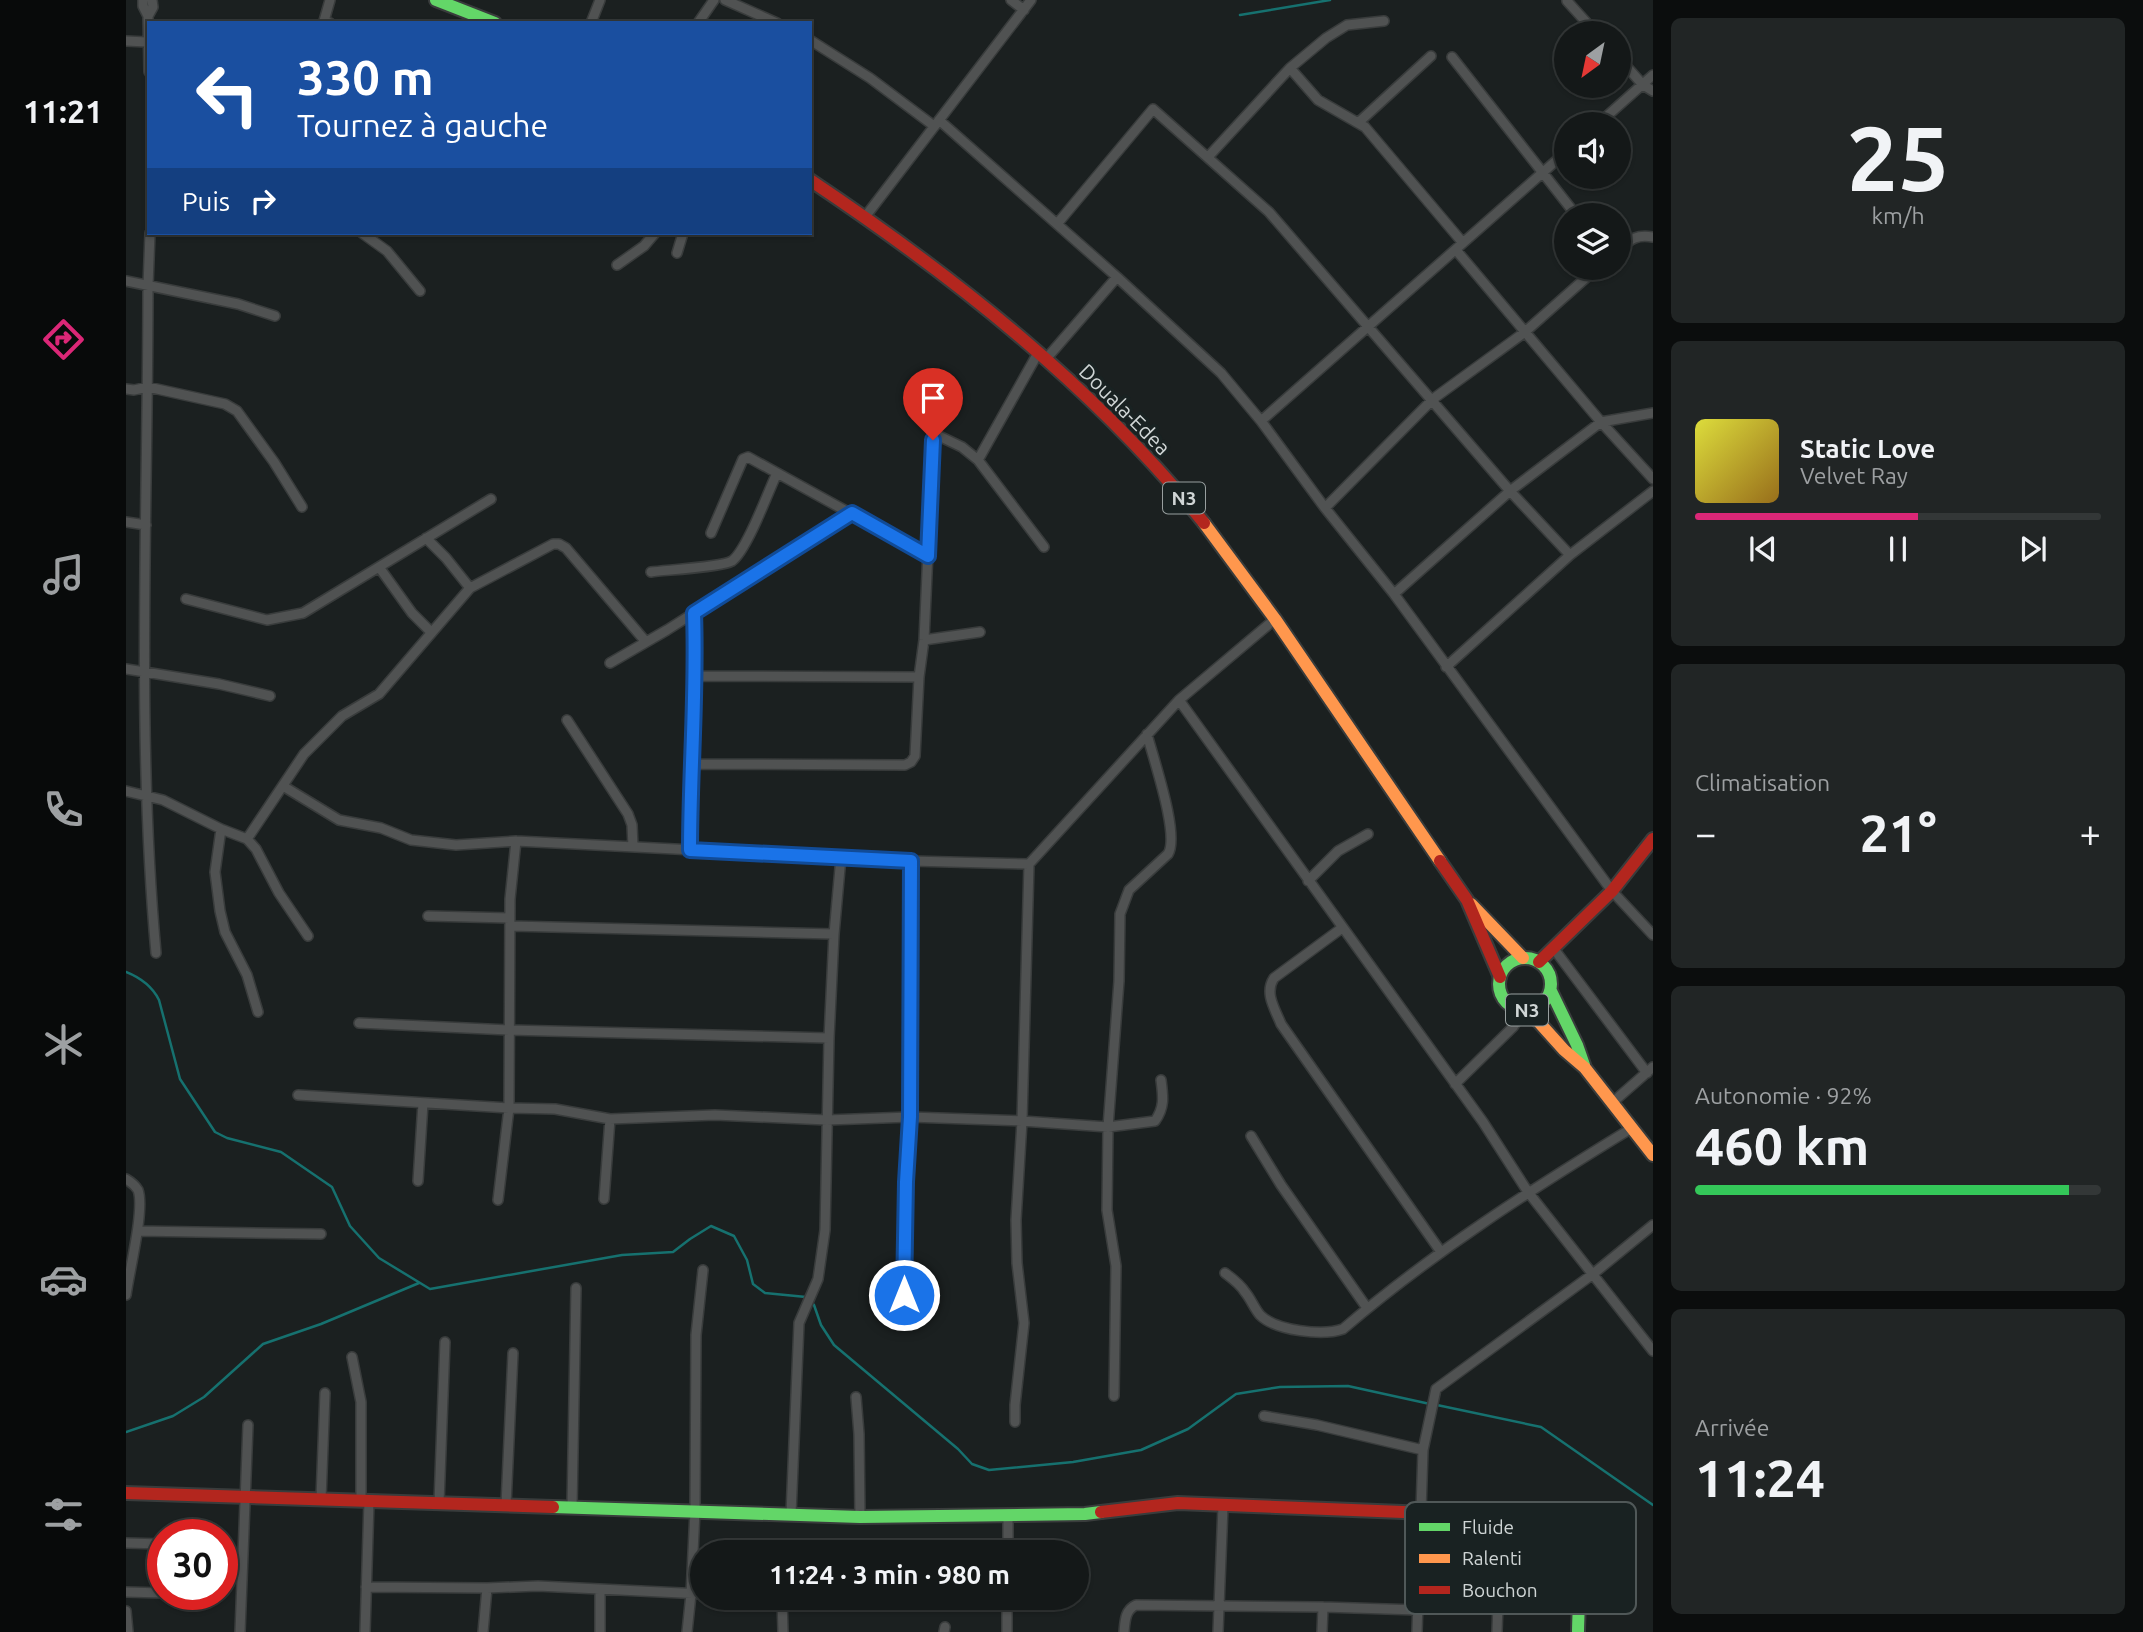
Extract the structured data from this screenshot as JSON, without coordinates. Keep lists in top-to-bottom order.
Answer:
{
  "streets": {
    "main road": ["Douala-Edea", "N3"]
  },
  "crossings": [
    ["Douala-Edea", "N3"]
  ],
  "legend": ["Fluide", "Ralenti", "Bouchon"],
  "north": "bottom left",
  "page": {
    "tabs": "11:21",
    "tile": [
      ["25", "km/h"],
      "Climatisation",
      ["Autonomie · 92%", "460 km"],
      ["Arrivée", "11:24"]
    ],
    "turn": ["330 m", "Tournez à gauche"],
    "then": "Puis",
    "song": ["Static Love", "Velvet Ray"],
    "heat": ["−", "21°", "+"],
    "limit": "30",
    "trip": "11:24 · 3 min · 980 m"
  }
}
